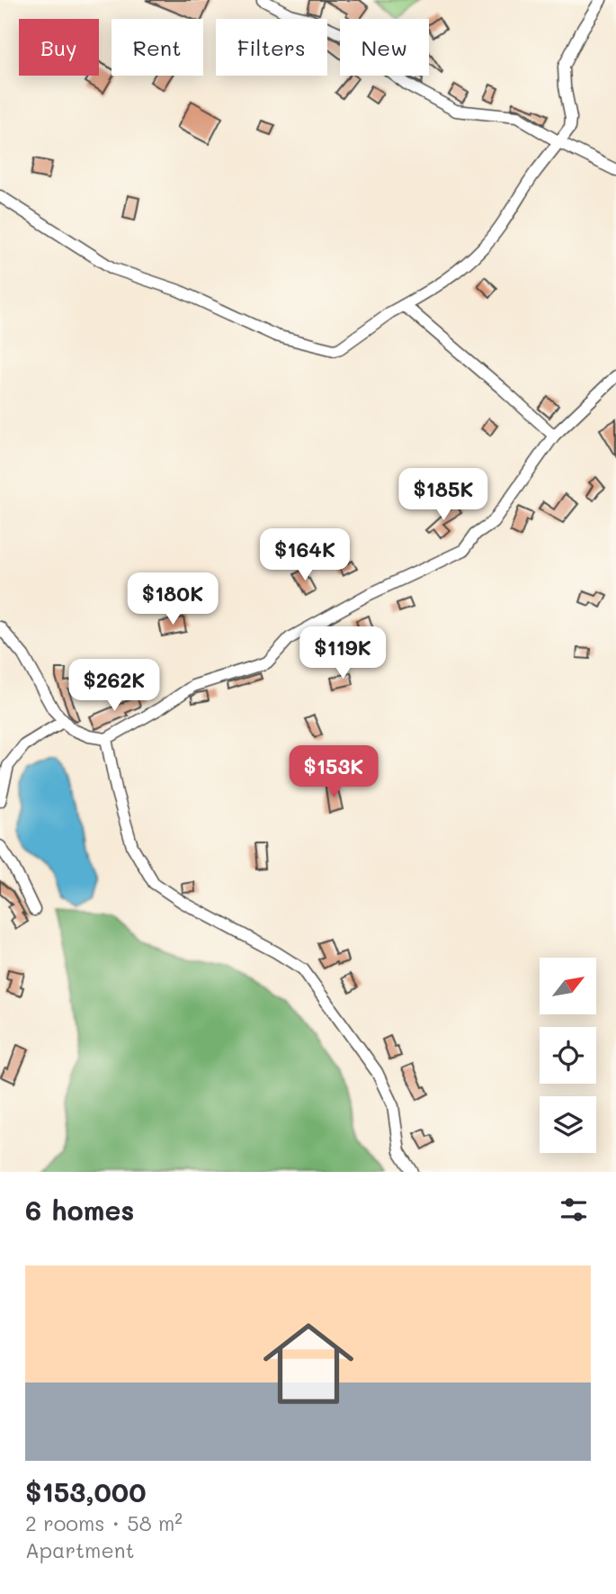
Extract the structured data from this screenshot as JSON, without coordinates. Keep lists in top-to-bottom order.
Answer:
{
  "north": "top right",
  "page": {
    "chip": [
      "Buy",
      "Rent",
      "Filters",
      "New"
    ],
    "price": [
      "$185K",
      "$164K",
      "$180K",
      "$119K",
      "$262K",
      "$153K"
    ],
    "heading": "6 homes",
    "list": [
      {
        "name": "$153,000",
        "note": "2 rooms · 58 m² · Apartment"
      }
    ]
  }
}
